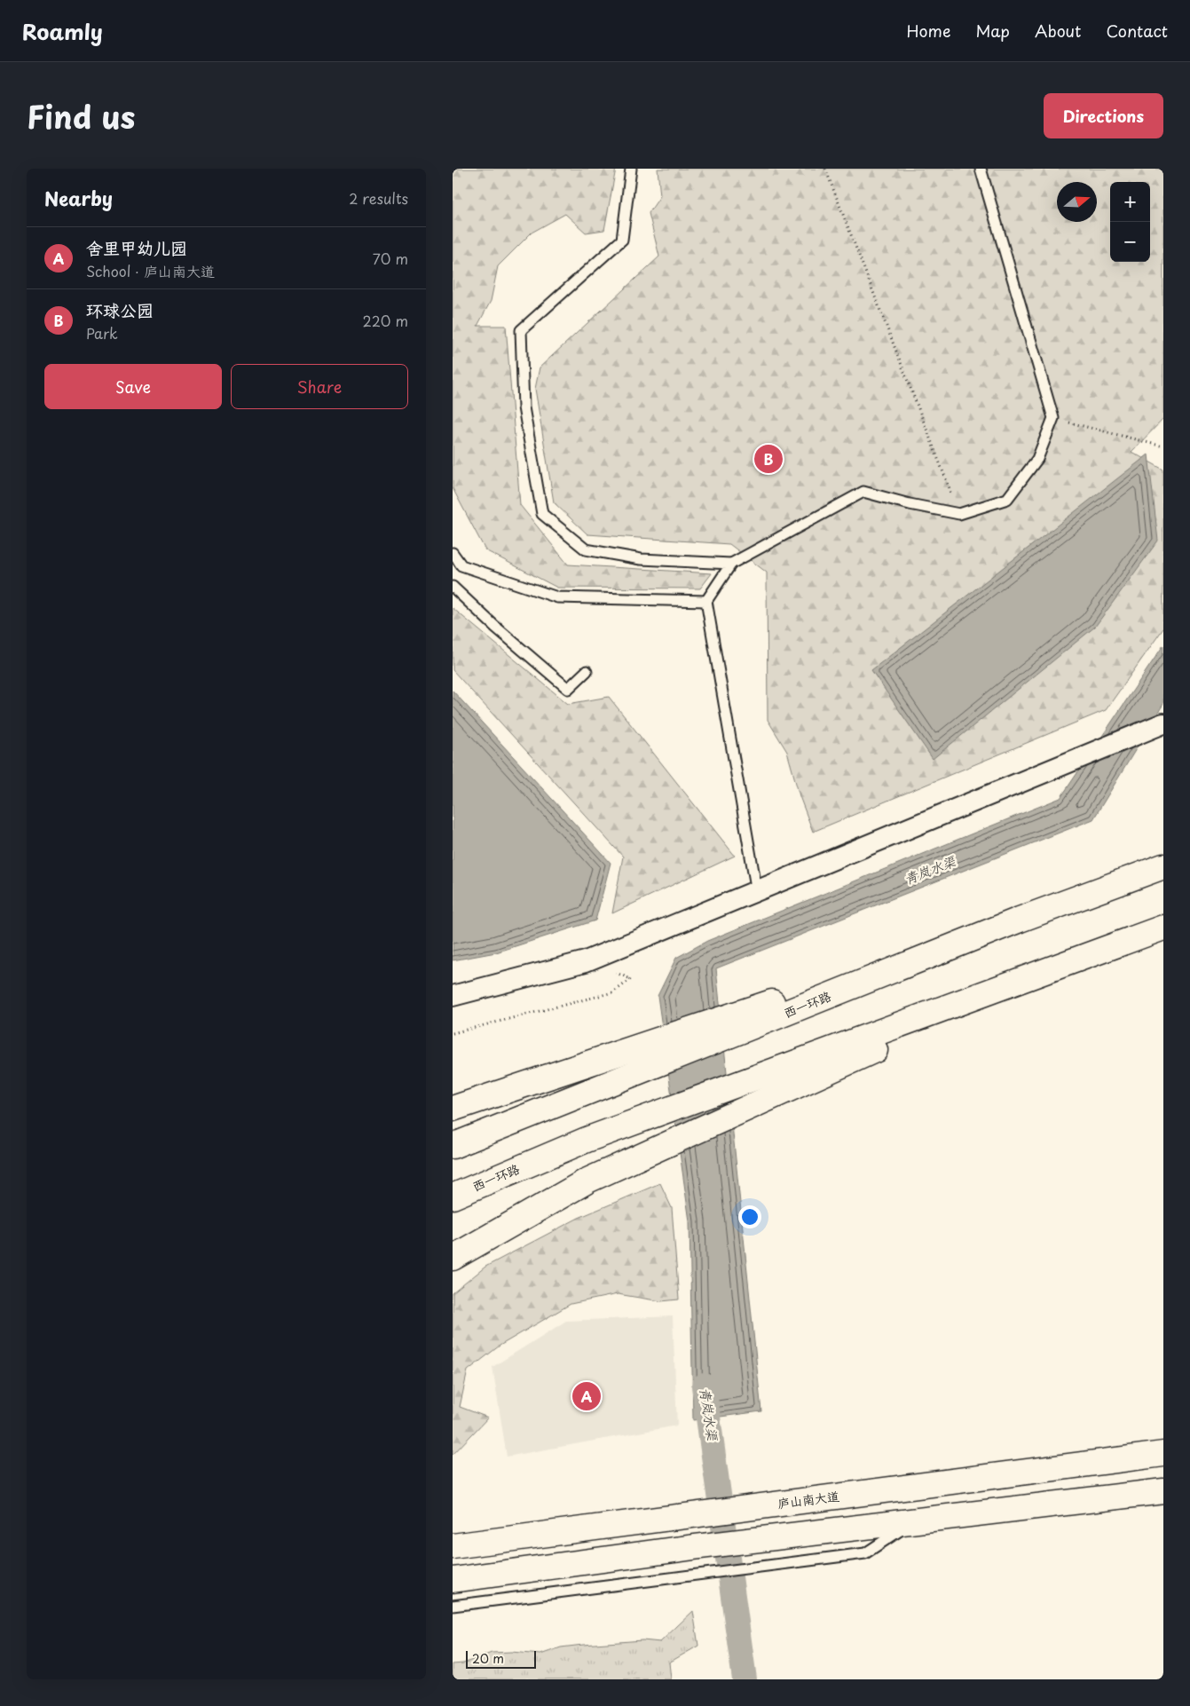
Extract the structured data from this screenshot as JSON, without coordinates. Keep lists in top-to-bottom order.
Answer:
{
  "streets": {
    "highway": ["西一环路", "庐山南大道"]
  },
  "water": ["青岚水渠"],
  "scale_bar": "20 m",
  "north": "right",
  "page": {
    "header": "Roamly",
    "nav": [
      "Home",
      "Map",
      "About",
      "Contact"
    ],
    "title": "Find us",
    "buttons": [
      "Directions",
      ["Save", "Share"]
    ],
    "heading": ["Nearby", "2 results"],
    "map_buttons": ["+", "−"],
    "list": [
      {
        "mark": "A",
        "name": "舍里甲幼儿园",
        "note": "School · 庐山南大道",
        "value": "70 m"
      },
      {
        "mark": "B",
        "name": "环球公园",
        "note": "Park",
        "value": "220 m"
      }
    ],
    "pins": ["B", "A"],
    "scale": "20 m"
  }
}
